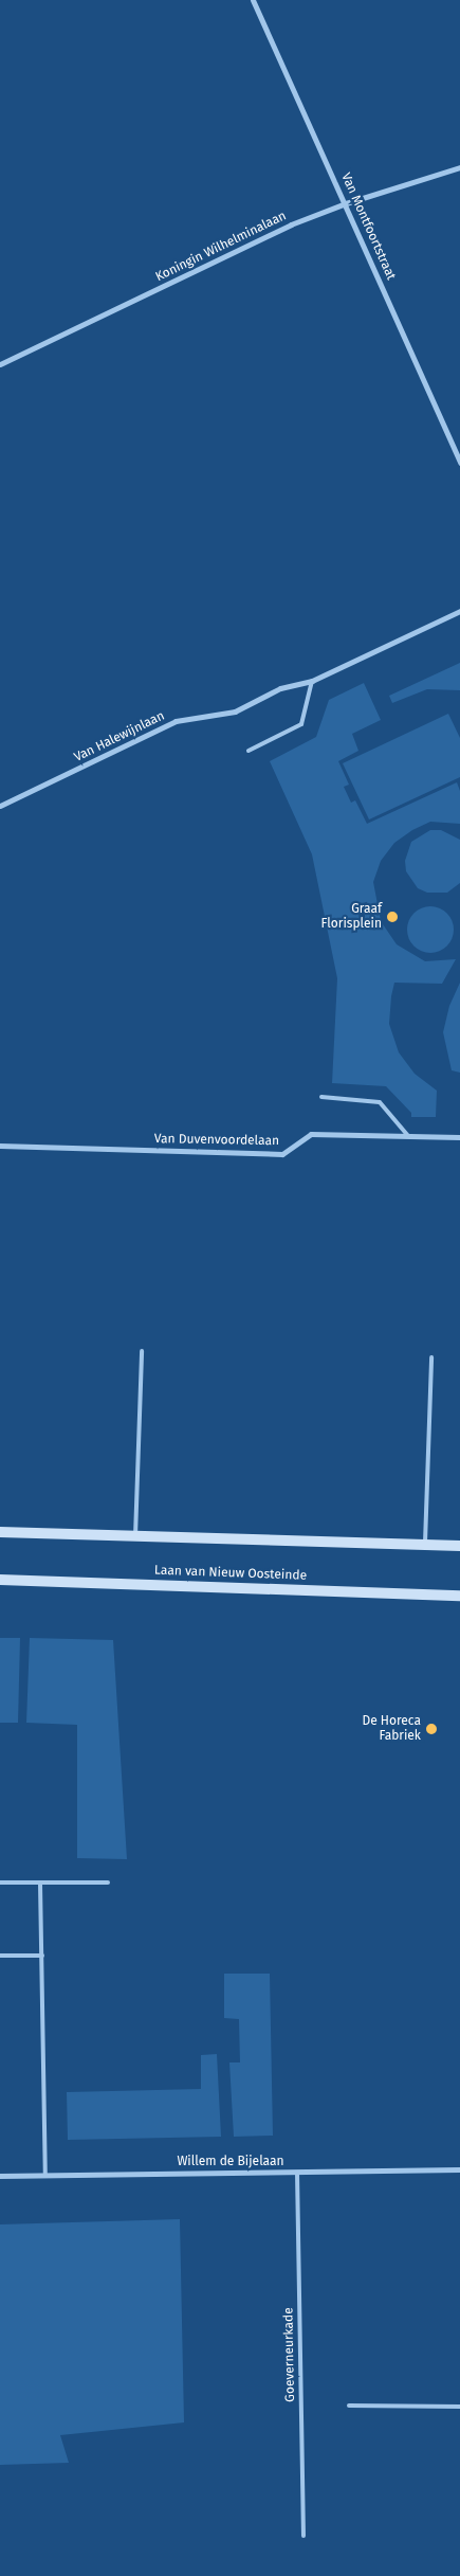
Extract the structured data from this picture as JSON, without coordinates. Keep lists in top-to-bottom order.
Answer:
{
  "streets": {
    "main road": ["Laan van Nieuw Oosteinde"],
    "street": [
      "Van Montfoortstraat",
      "Koningin Wilhelminalaan",
      "Van Halewijnlaan",
      "Van Duvenvoordelaan",
      "Willem de Bijelaan"
    ],
    "lane": ["Goeverneurkade"]
  },
  "crossings": [
    ["Van Montfoortstraat", "Koningin Wilhelminalaan"],
    ["Willem de Bijelaan", "Goeverneurkade"]
  ],
  "places": ["Graaf Florisplein", "De Horeca Fabriek"]
}
